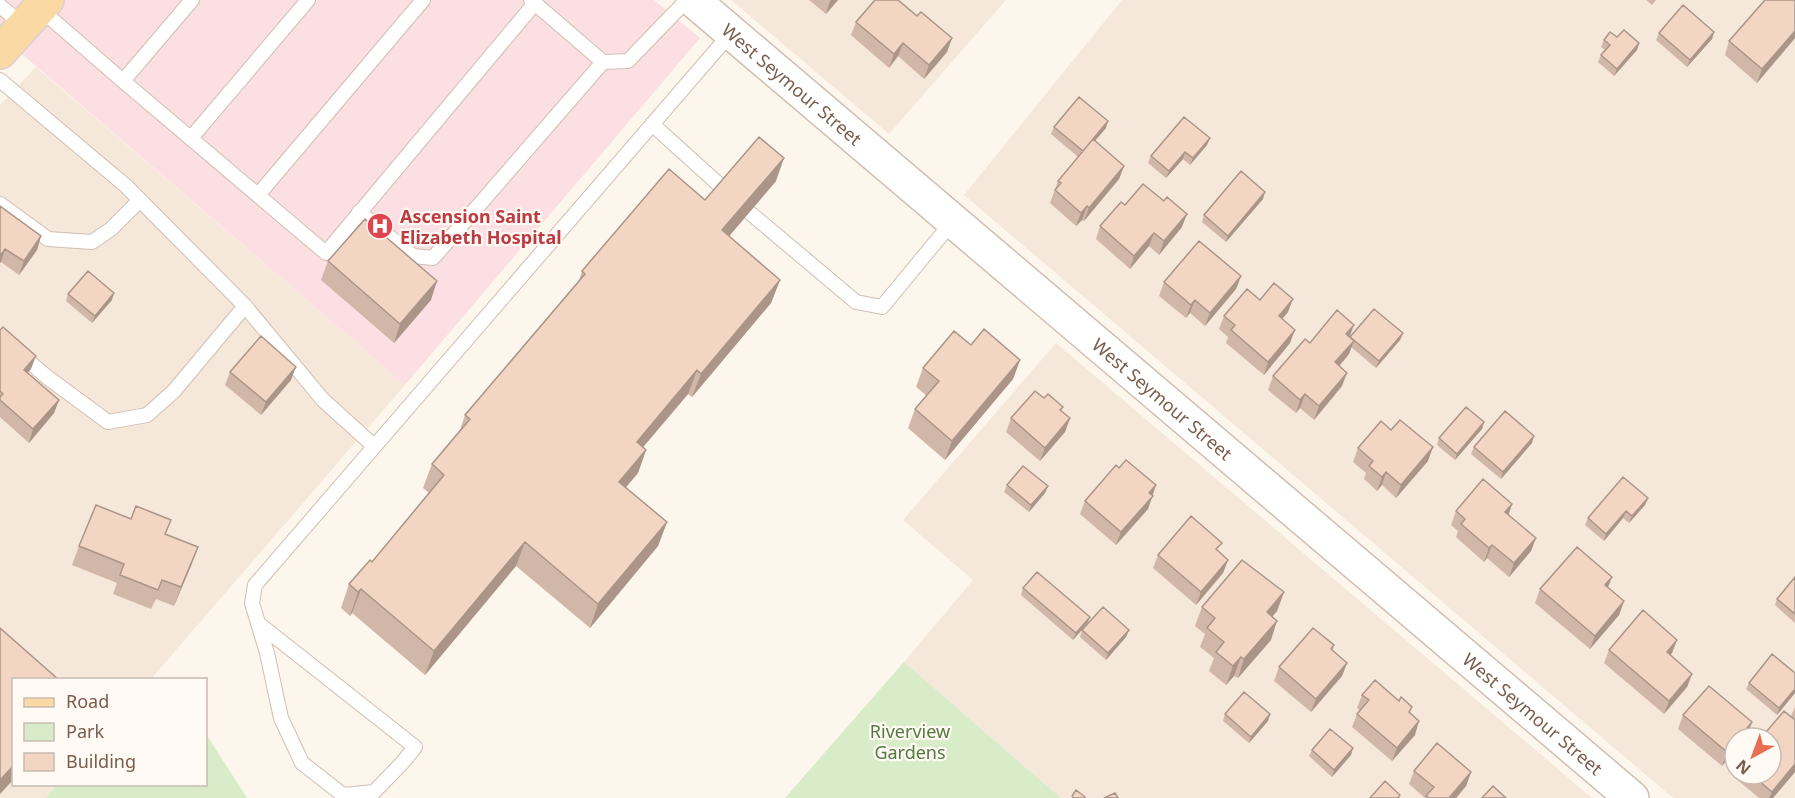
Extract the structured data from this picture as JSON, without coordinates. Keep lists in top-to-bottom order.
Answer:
{
  "streets": {
    "street": ["West Seymour Street"]
  },
  "parks": ["Riverview Gardens"],
  "places": {
    "hospital": ["Ascension Saint Elizabeth Hospital"]
  },
  "legend": ["Road", "Park", "Building"],
  "north": "bottom left"
}
